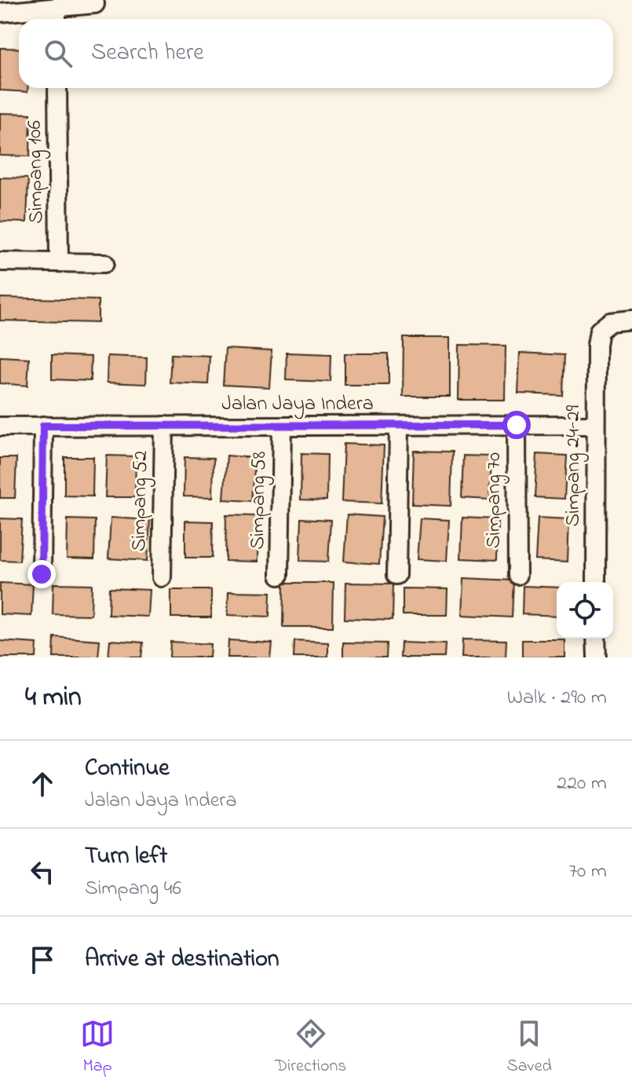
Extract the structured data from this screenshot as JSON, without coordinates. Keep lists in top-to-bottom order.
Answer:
{
  "streets": {
    "street": [
      "Simpang 106",
      "Jalan Jaya Indera",
      "Simpang 24-29",
      "Simpang 58",
      "Simpang 70",
      "Simpang 52"
    ]
  },
  "crossings": [
    ["Jalan Jaya Indera", "Simpang 24-29"],
    ["Jalan Jaya Indera", "Simpang 58"],
    ["Jalan Jaya Indera", "Simpang 70"],
    ["Jalan Jaya Indera", "Simpang 52"]
  ],
  "page": {
    "search": "Search here",
    "heading": ["4 min", "Walk · 290 m"],
    "list": [
      ["Continue", "Jalan Jaya Indera", "220 m"],
      ["Turn left", "Simpang 46", "70 m"],
      "Arrive at destination"
    ],
    "nav": ["Map", "Directions", "Saved"]
  }
}
